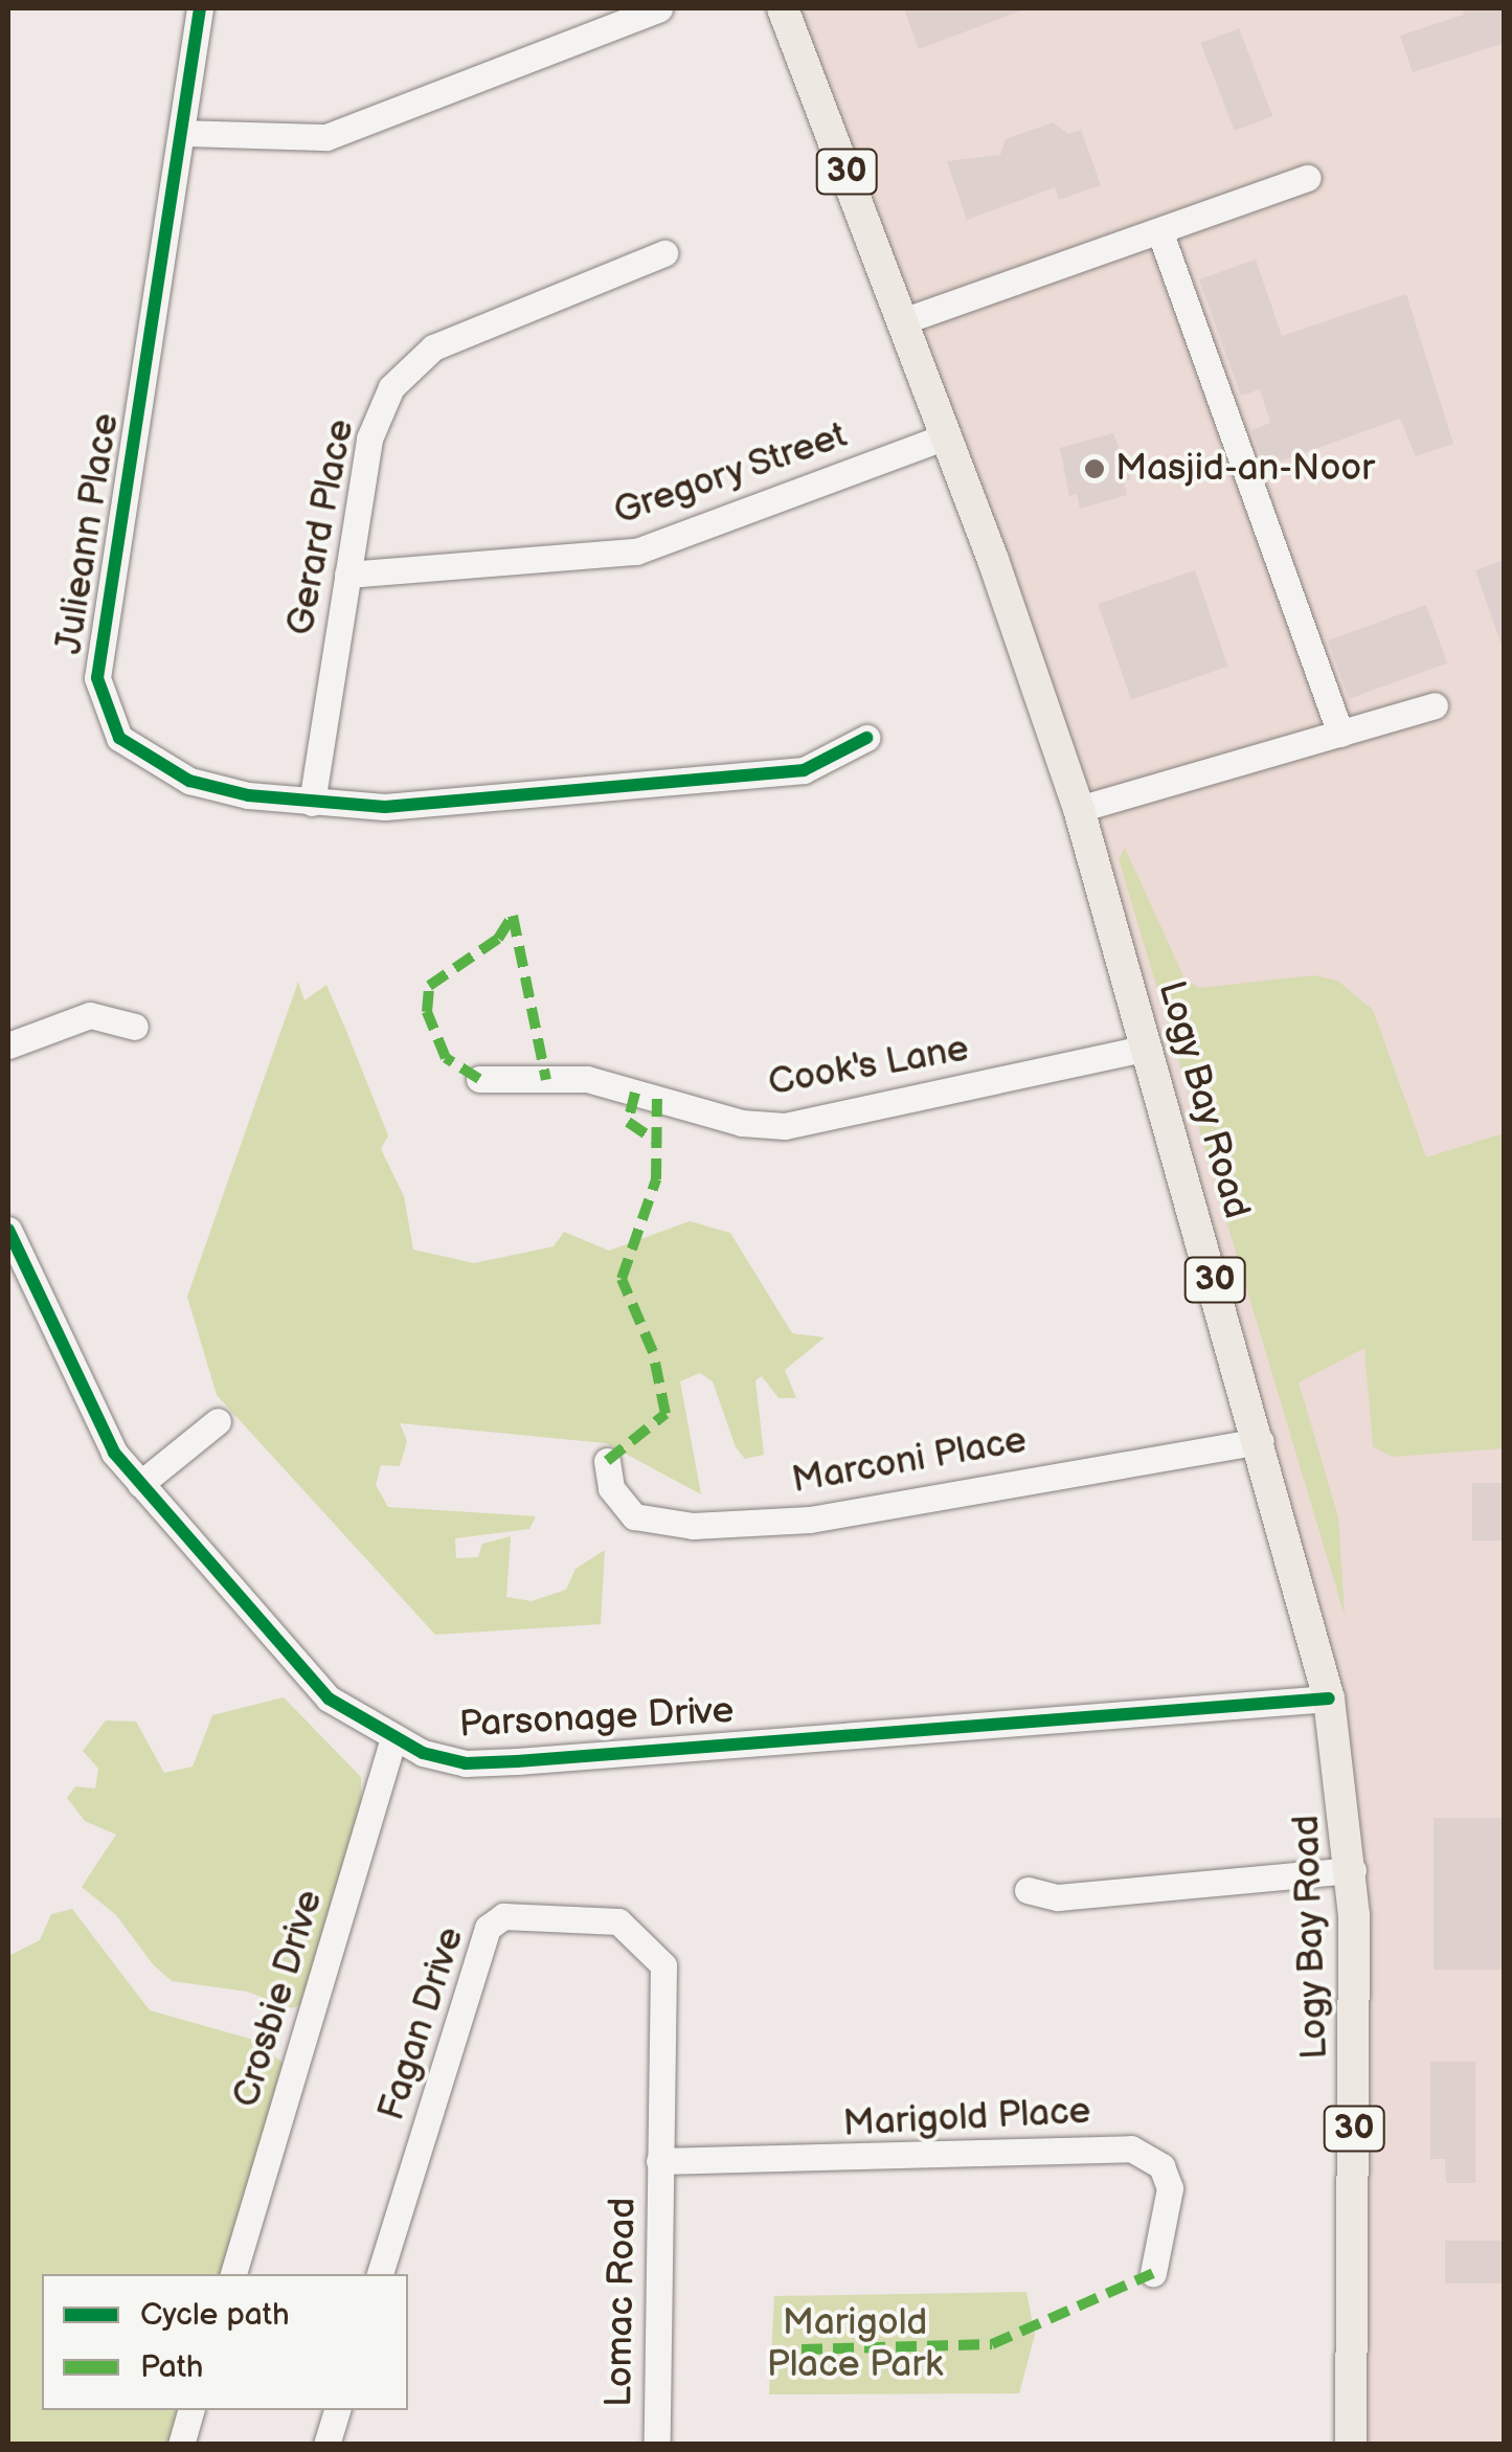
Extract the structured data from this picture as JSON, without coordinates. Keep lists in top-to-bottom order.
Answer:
{
  "streets": {
    "main road": ["30", "Logy Bay Road"],
    "street": [
      "Gregory Street",
      "Gerard Place",
      "Julieann Place",
      "Cook's Lane",
      "Marconi Place",
      "Parsonage Drive",
      "Crosbie Drive",
      "Fagan Drive",
      "Marigold Place",
      "Lomac Road"
    ]
  },
  "crossings": [
    ["Gregory Street", "Gerard Place"],
    ["Gregory Street", "Logy Bay Road"],
    ["Gerard Place", "Julieann Place"],
    ["Cook's Lane", "Logy Bay Road"],
    ["Logy Bay Road", "Marconi Place"],
    ["Logy Bay Road", "Parsonage Drive"],
    ["Parsonage Drive", "Crosbie Drive"],
    ["Fagan Drive", "Marigold Place"],
    ["Fagan Drive", "Lomac Road"],
    ["Marigold Place", "Lomac Road"]
  ],
  "parks": ["Marigold Place Park"],
  "places": ["Masjid-an-Noor"],
  "legend": ["Cycle path", "Path"]
}
